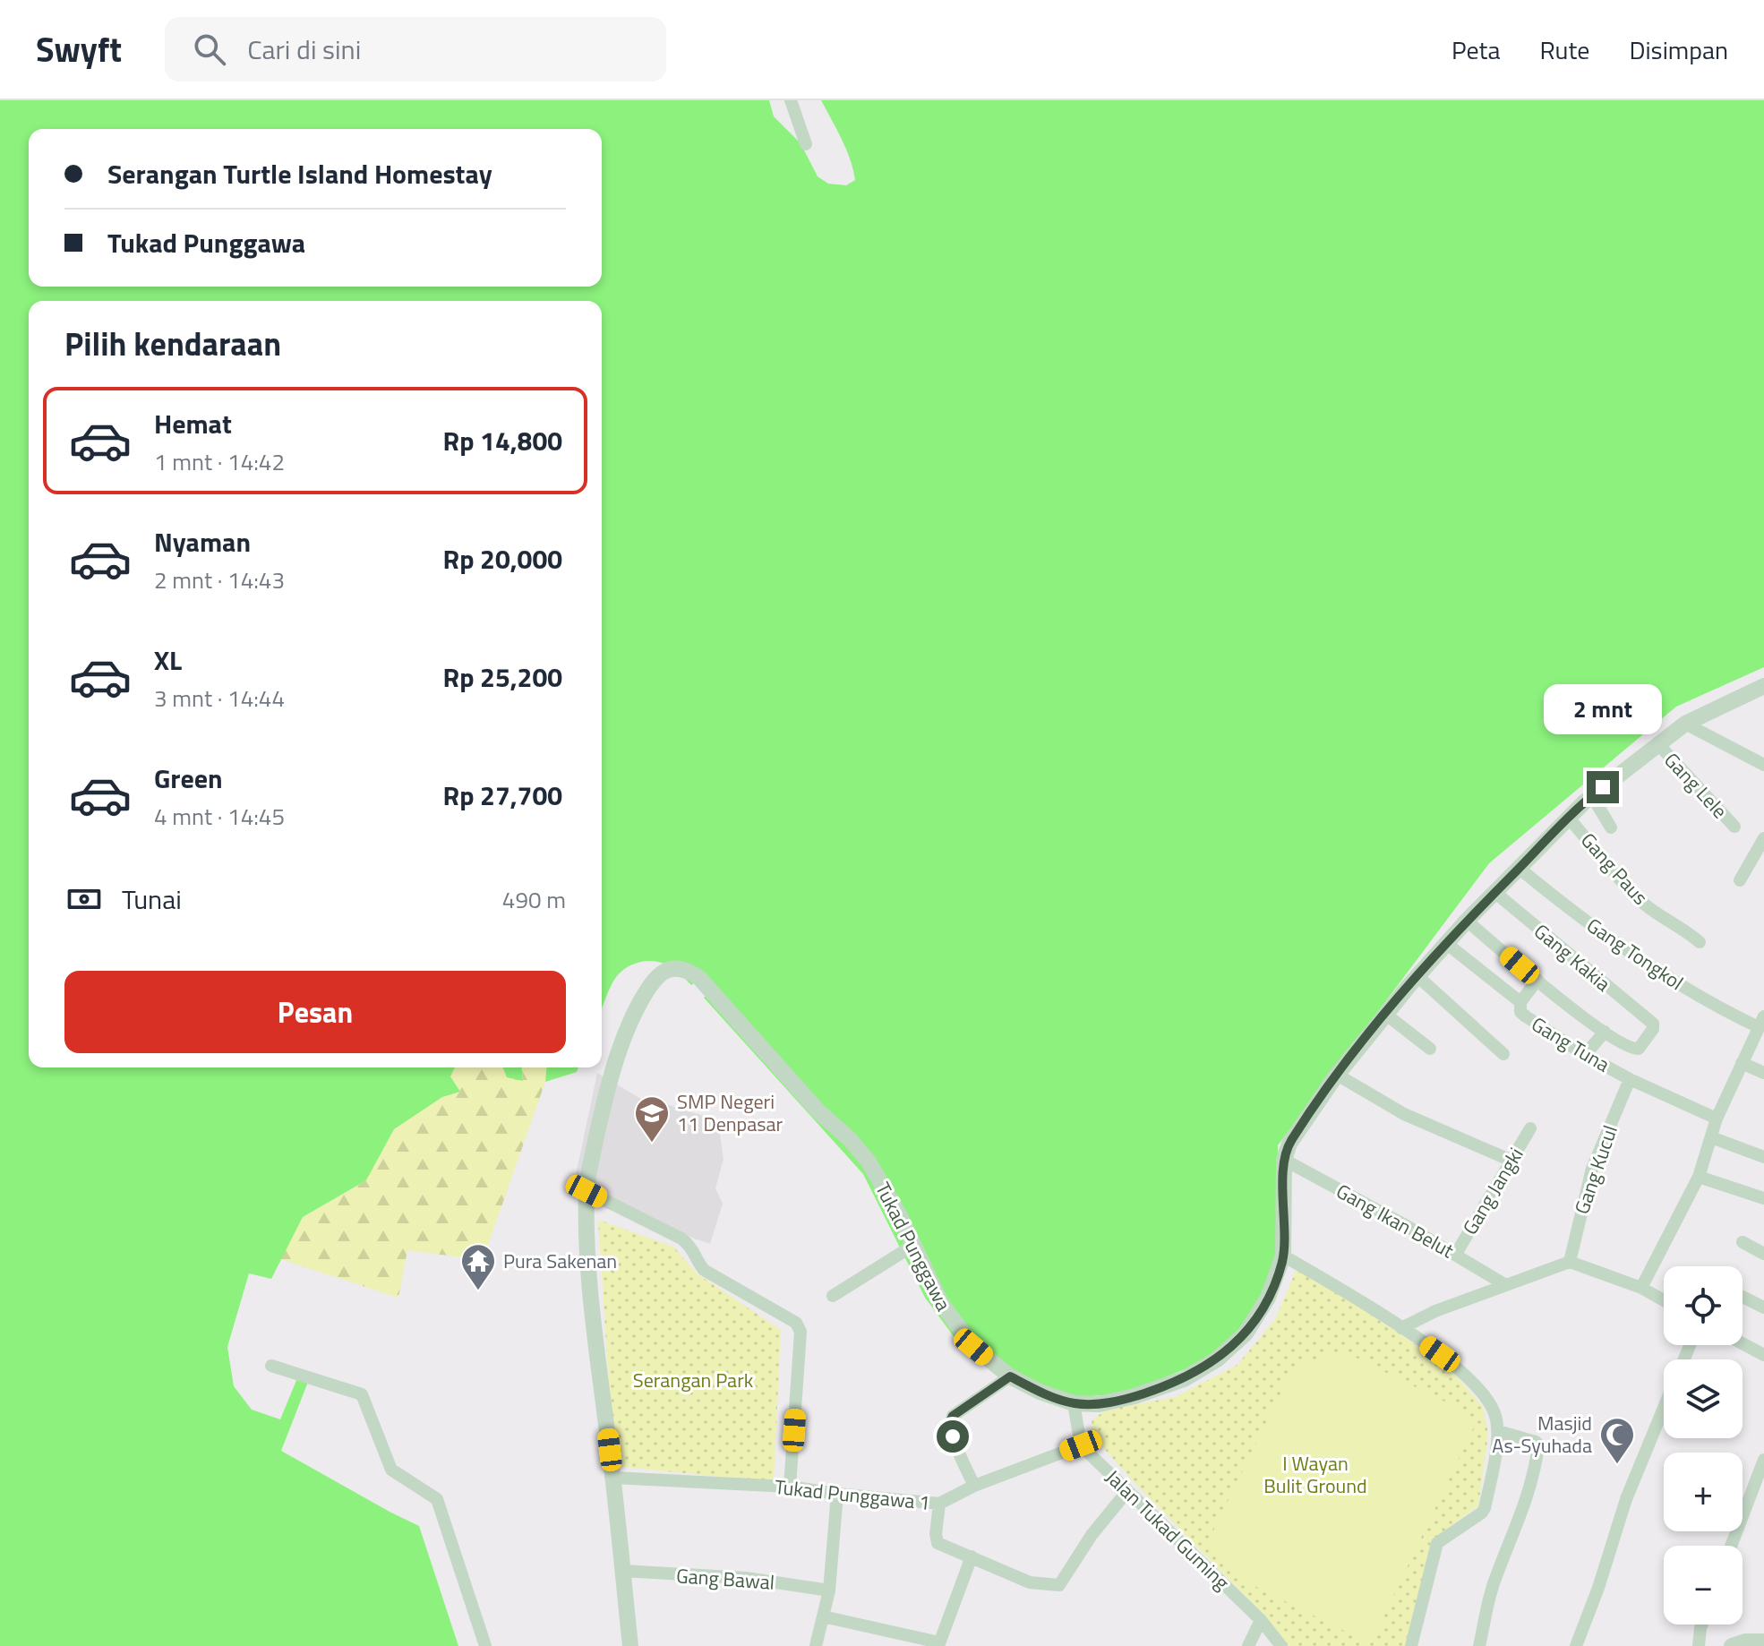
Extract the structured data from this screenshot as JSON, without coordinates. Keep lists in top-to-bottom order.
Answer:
{
  "streets": {
    "street": [
      "Gang Lele",
      "Gang Paus",
      "Gang Tongkol",
      "Gang Kakia",
      "Gang Tuna",
      "Gang Kucul",
      "Gang Jangki",
      "Gang Ikan Belut",
      "Tukad Punggawa",
      "Tukad Punggawa 1",
      "Jalan Tukad Guming",
      "Gang Bawal"
    ]
  },
  "crossings": [
    ["Gang Lele", "Tukad Punggawa"],
    ["Gang Paus", "Tukad Punggawa"],
    ["Gang Tongkol", "Tukad Punggawa"],
    ["Gang Kakia", "Tukad Punggawa"],
    ["Gang Tuna", "Gang Kucul"],
    ["Gang Tuna", "Tukad Punggawa"],
    ["Gang Jangki", "Gang Ikan Belut"],
    ["Gang Ikan Belut", "Tukad Punggawa"],
    ["Tukad Punggawa", "Tukad Punggawa 1"],
    ["Tukad Punggawa", "Gang Bawal"],
    ["Tukad Punggawa 1", "Jalan Tukad Guming"]
  ],
  "parks": ["Serangan Park", "I Wayan Bulit Ground"],
  "places": {
    "school or university": ["SMP Negeri 11 Denpasar"],
    "temple": ["Pura Sakenan"],
    "mosque": ["Masjid As-Syuhada"]
  },
  "page": {
    "header": "Swyft",
    "search": "Cari di sini",
    "nav": ["Peta", "Rute", "Disimpan"],
    "banner": ["Serangan Turtle Island Homestay", "Tukad Punggawa"],
    "heading": "Pilih kendaraan",
    "list": [
      {
        "name": "Hemat",
        "note": "1 mnt · 14:42",
        "value": "Rp 14,800"
      },
      {
        "name": "Nyaman",
        "note": "2 mnt · 14:43",
        "value": "Rp 20,000"
      },
      {
        "name": "XL",
        "note": "3 mnt · 14:44",
        "value": "Rp 25,200"
      },
      {
        "name": "Green",
        "note": "4 mnt · 14:45",
        "value": "Rp 27,700"
      }
    ],
    "bubble": "2 mnt",
    "pay": ["Tunai", "490 m"],
    "buttons": "Pesan",
    "map_buttons": ["+", "−"]
  }
}
